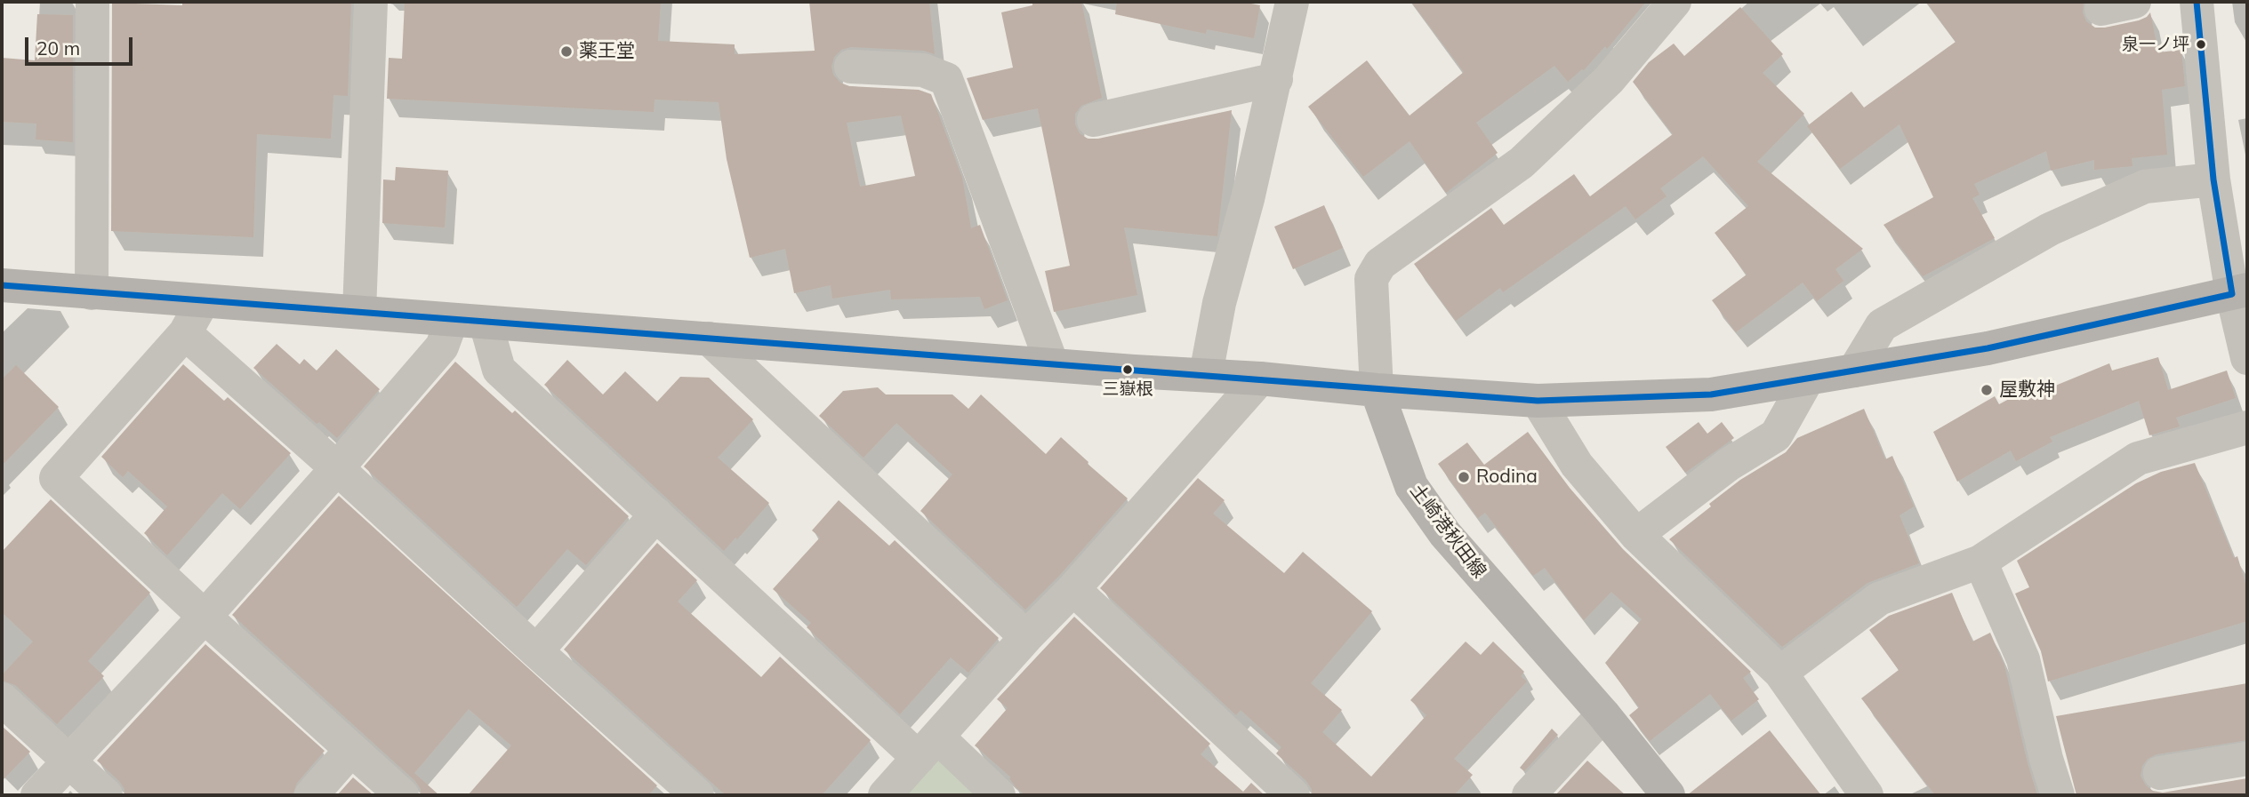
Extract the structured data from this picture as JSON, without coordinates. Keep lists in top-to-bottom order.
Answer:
{
  "streets": {
    "main road": ["土崎港秋田線"]
  },
  "places": [
    "泉一ノ坪",
    "薬王堂",
    "三嶽根",
    "屋敷神",
    "Rodina"
  ],
  "scale_bar": "20 m"
}
